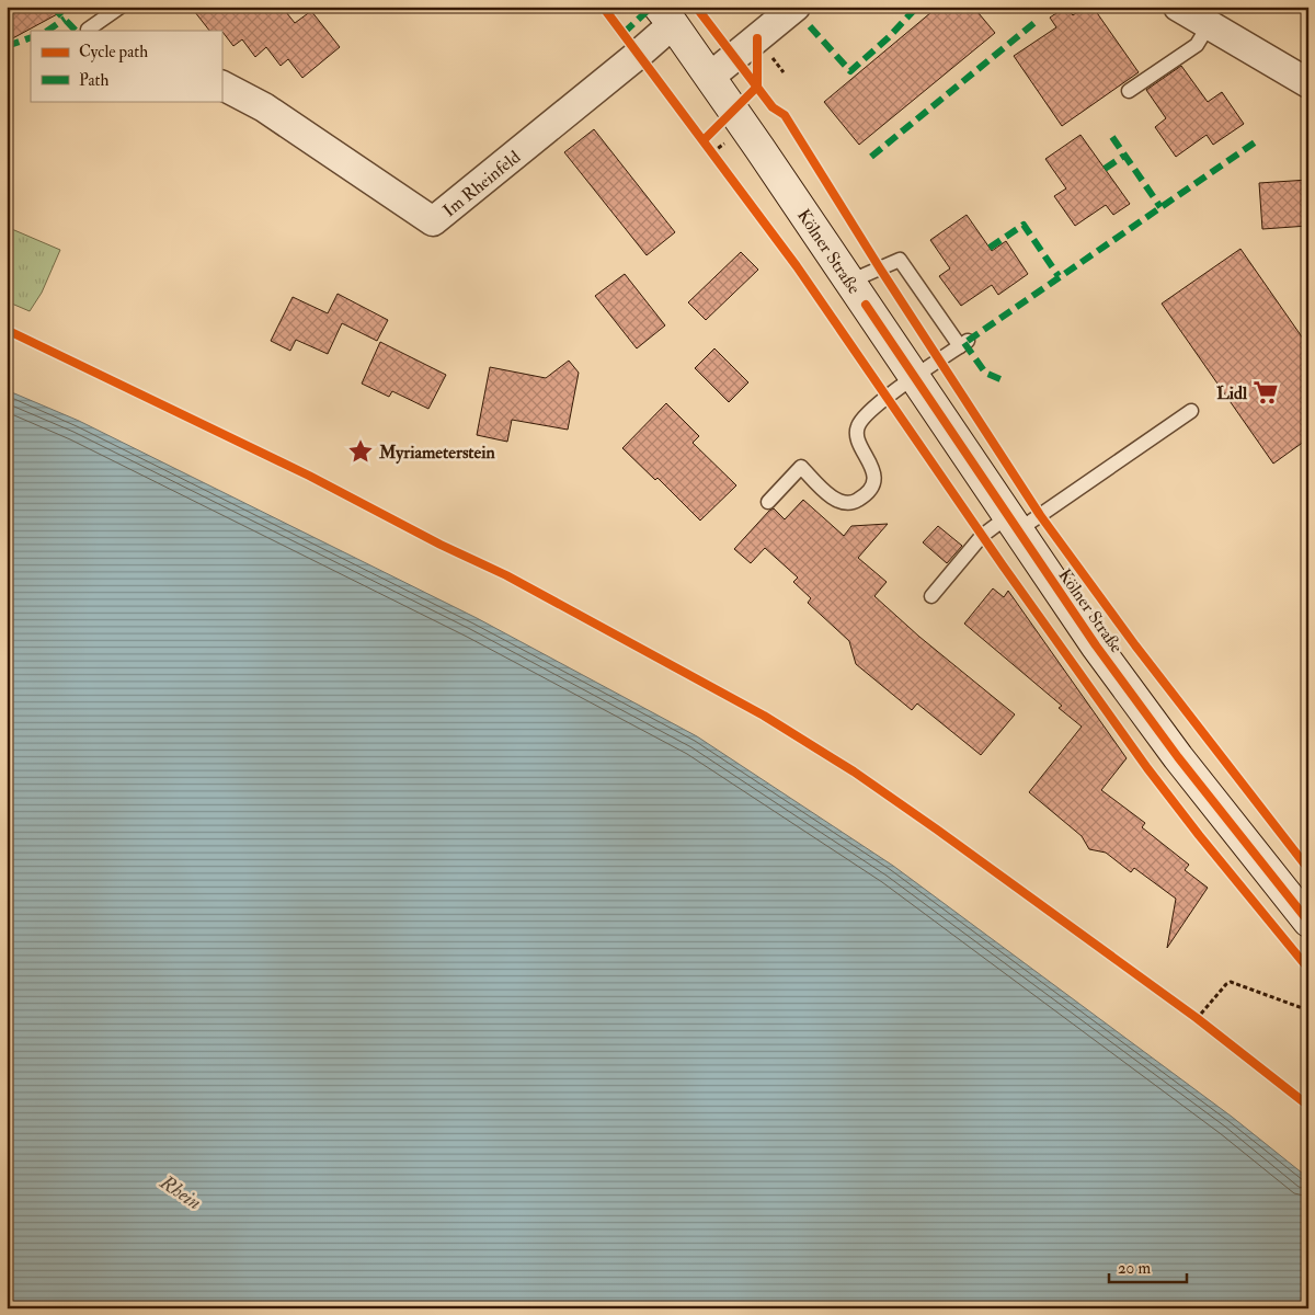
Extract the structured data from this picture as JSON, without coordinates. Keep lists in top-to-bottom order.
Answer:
{
  "streets": {
    "main road": ["Kölner Straße"],
    "street": ["Im Rheinfeld"]
  },
  "crossings": [
    ["Im Rheinfeld", "Kölner Straße"]
  ],
  "water": ["Rhein"],
  "places": {
    "supermarket": ["Lidl"],
    "place": ["Myriameterstein"]
  },
  "legend": ["Cycle path", "Path"],
  "scale_bar": "20 m"
}
